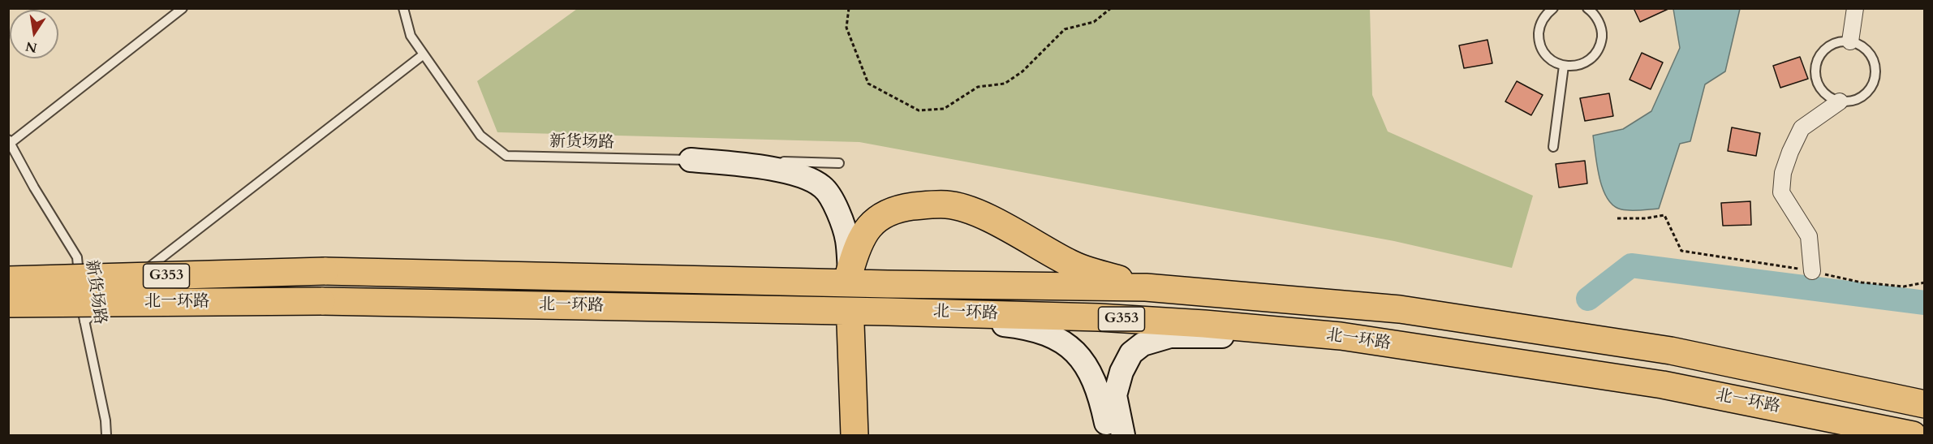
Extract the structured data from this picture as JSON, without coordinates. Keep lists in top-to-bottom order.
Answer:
{
  "streets": {
    "highway": ["G353", "北一环路"],
    "lane": ["新货场路"]
  },
  "north": "bottom"
}
